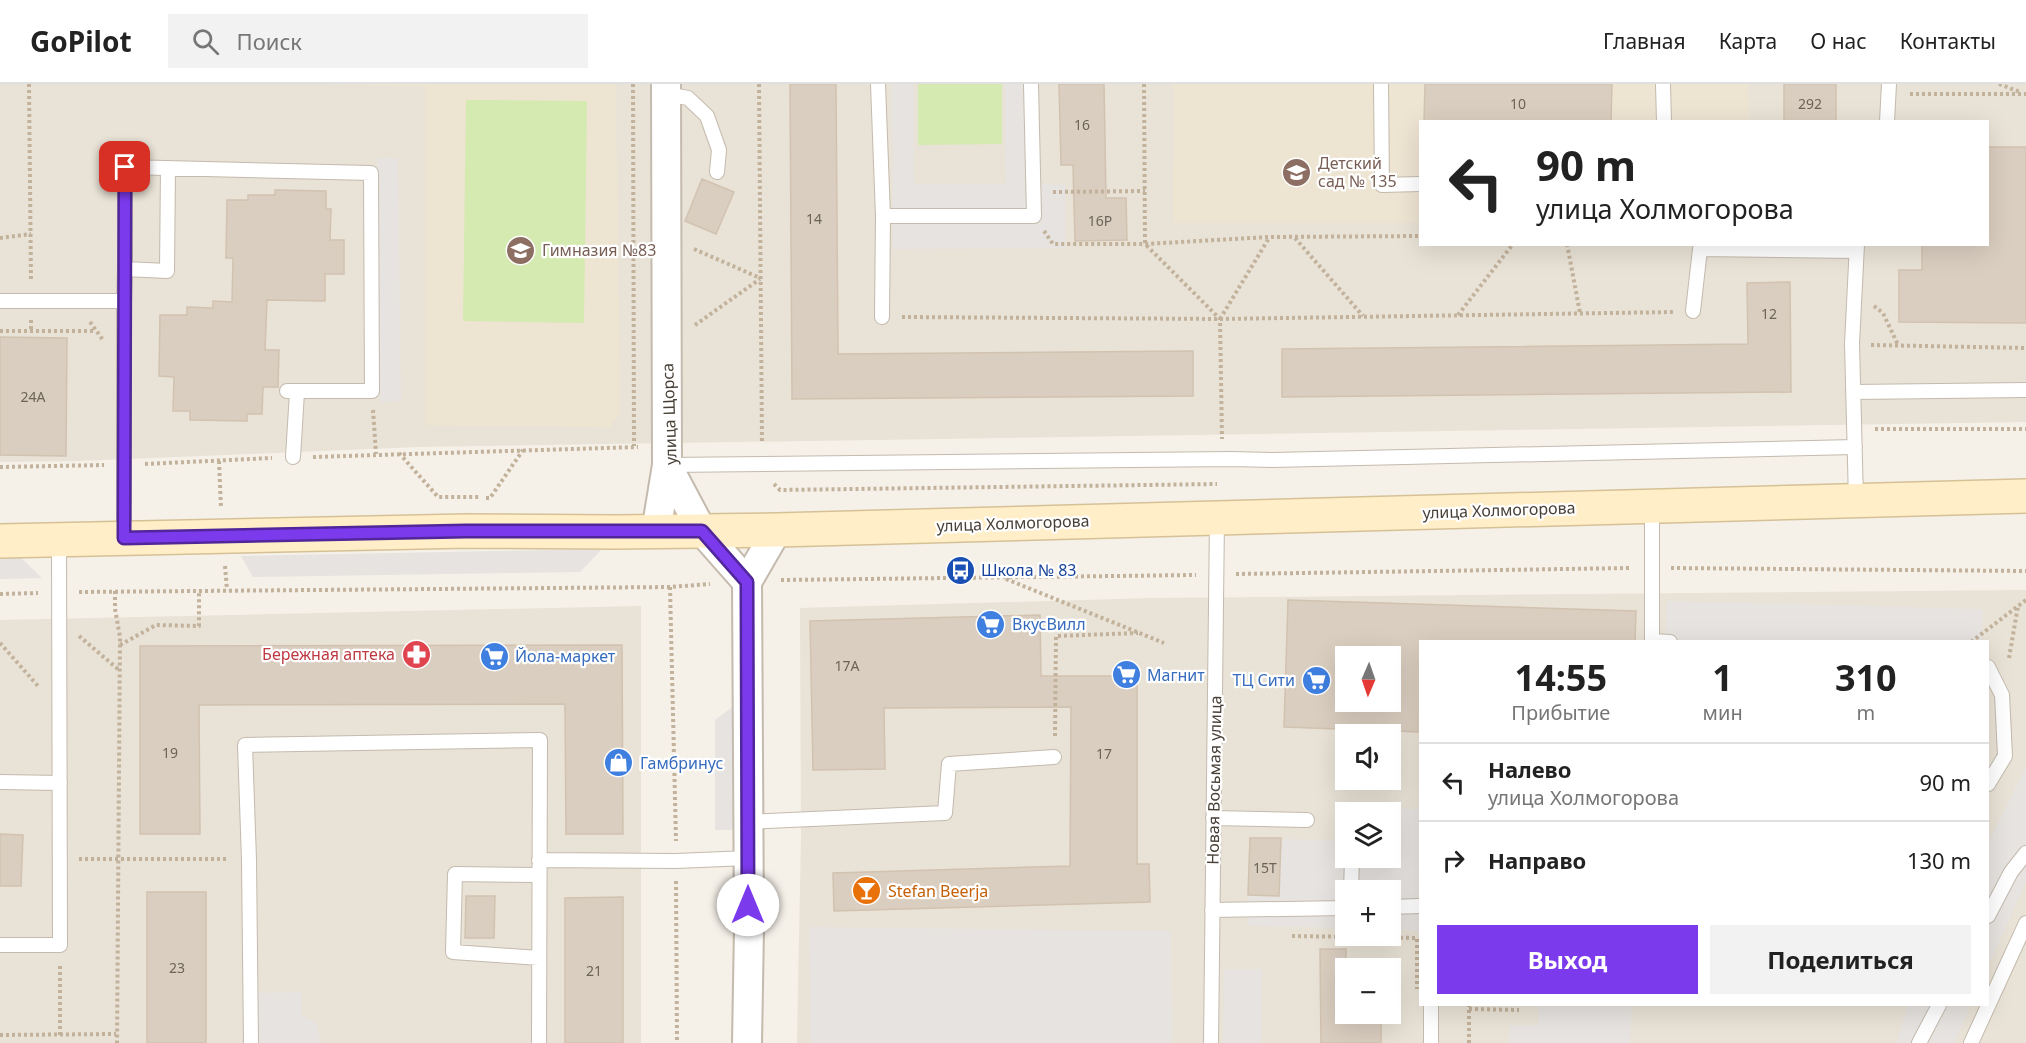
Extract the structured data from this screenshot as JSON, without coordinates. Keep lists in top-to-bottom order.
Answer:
{
  "streets": {
    "main road": ["улица Холмогорова"],
    "street": ["улица Щорса"],
    "lane": ["Новая Восьмая улица"]
  },
  "crossings": [
    ["улица Щорса", "улица Холмогорова"],
    ["улица Холмогорова", "Новая Восьмая улица"]
  ],
  "places": {
    "school or university": ["Детский сад № 135", "Гимназия №83"],
    "bus stop": ["Школа № 83"],
    "supermarket": [
      "ВкусВилл",
      "Йола-маркет",
      "Магнит",
      "ТЦ Сити"
    ],
    "pharmacy": ["Бережная аптека"],
    "shop": ["Гамбринус"],
    "bar": ["Stefan Beerja"]
  },
  "house_numbers": [
    "10",
    "292",
    "16",
    "14",
    "16Р",
    "12",
    "24А",
    "17А",
    "19",
    "17",
    "15Т",
    "23",
    "21"
  ],
  "north": "bottom",
  "page": {
    "header": "GoPilot",
    "search": "Поиск",
    "nav": [
      "Главная",
      "Карта",
      "О нас",
      "Контакты"
    ],
    "turn": ["90 m", "улица Холмогорова"],
    "eta": [
      "14:55",
      "Прибытие",
      "1",
      "мин",
      "310",
      "m"
    ],
    "map_buttons": ["+", "−"],
    "list": [
      {
        "name": "Налево",
        "note": "улица Холмогорова",
        "value": "90 m"
      },
      {
        "name": "Направо",
        "value": "130 m"
      }
    ],
    "buttons": ["Выход", "Поделиться"]
  }
}
